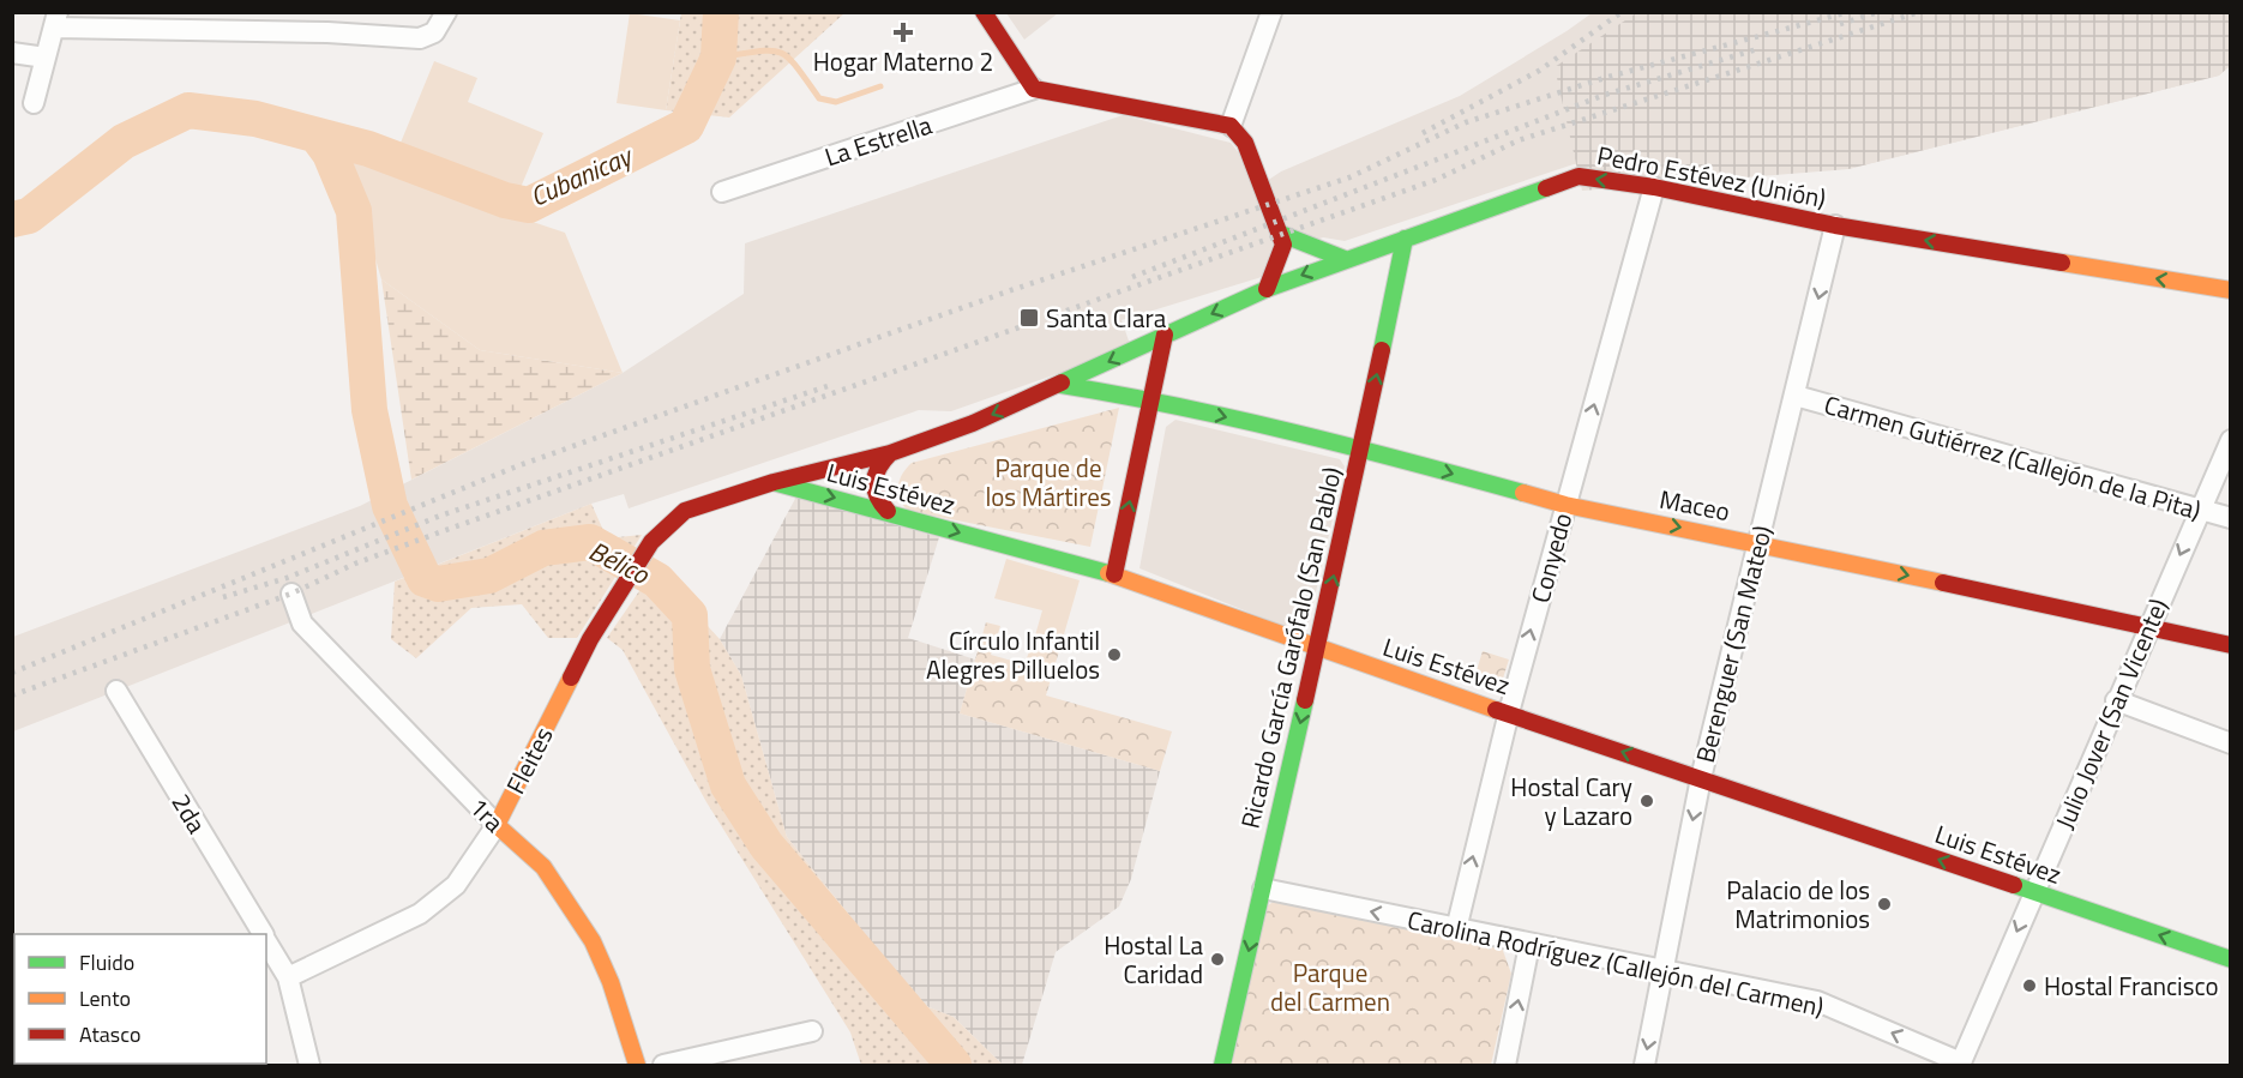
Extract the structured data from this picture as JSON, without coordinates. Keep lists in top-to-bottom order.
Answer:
{
  "streets": {
    "main road": [
      "Pedro Estévez (Unión)",
      "Luis Estévez",
      "Maceo",
      "Ricardo García Garófalo (San Pablo)",
      "Fleites",
      "1ra"
    ],
    "street": [
      "La Estrella",
      "Carmen Gutiérrez (Callejón de la Pita)",
      "Conyedo",
      "Berenguer (San Mateo)",
      "Julio Jover (San Vicente)",
      "2da",
      "Carolina Rodríguez (Callejón del Carmen)"
    ]
  },
  "crossings": [
    ["Pedro Estévez (Unión)", "Conyedo"],
    ["Pedro Estévez (Unión)", "Berenguer (San Mateo)"],
    ["Pedro Estévez (Unión)", "Ricardo García Garófalo (San Pablo)"],
    ["Carmen Gutiérrez (Callejón de la Pita)", "Berenguer (San Mateo)"],
    ["Carmen Gutiérrez (Callejón de la Pita)", "Julio Jover (San Vicente)"],
    ["Luis Estévez", "Conyedo"],
    ["Luis Estévez", "Berenguer (San Mateo)"],
    ["Luis Estévez", "Ricardo García Garófalo (San Pablo)"],
    ["Luis Estévez", "Julio Jover (San Vicente)"],
    ["Luis Estévez", "Fleites"],
    ["Maceo", "Conyedo"],
    ["Maceo", "Berenguer (San Mateo)"],
    ["Maceo", "Ricardo García Garófalo (San Pablo)"],
    ["Maceo", "Julio Jover (San Vicente)"],
    ["Conyedo", "Carolina Rodríguez (Callejón del Carmen)"],
    ["Berenguer (San Mateo)", "Carolina Rodríguez (Callejón del Carmen)"],
    ["Ricardo García Garófalo (San Pablo)", "Carolina Rodríguez (Callejón del Carmen)"],
    ["Julio Jover (San Vicente)", "Carolina Rodríguez (Callejón del Carmen)"],
    ["Fleites", "2da"],
    ["Fleites", "1ra"]
  ],
  "one_way": [
    "Pedro Estévez (Unión)",
    "Maceo",
    "Conyedo",
    "Berenguer (San Mateo)",
    "Julio Jover (San Vicente)",
    "Carolina Rodríguez (Callejón del Carmen)"
  ],
  "water": ["Cubanicay", "Bélico"],
  "parks": ["Parque de los Mártires", "Parque del Carmen"],
  "places": {
    "health": ["Hogar Materno 2"],
    "transit": ["Santa Clara"],
    "other": [
      "Círculo Infantil Alegres Pilluelos",
      "Hostal Cary y Lazaro",
      "Palacio de los Matrimonios",
      "Hostal La Caridad",
      "Hostal Francisco"
    ]
  },
  "legend": ["Fluido", "Lento", "Atasco"]
}
